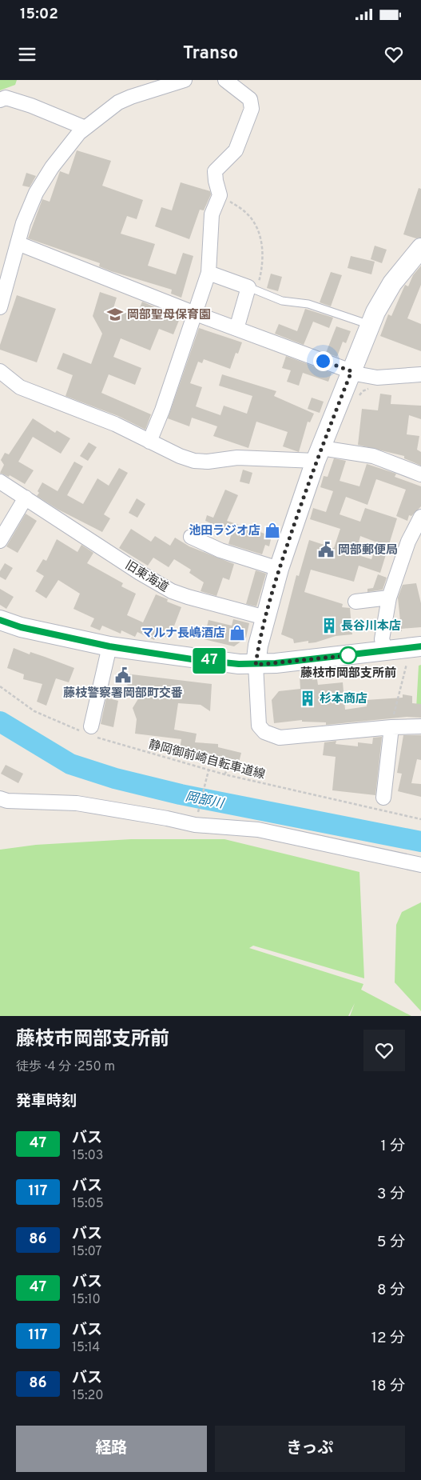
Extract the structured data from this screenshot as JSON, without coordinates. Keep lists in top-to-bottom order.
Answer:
{
  "streets": {
    "street": ["旧東海道"],
    "path": ["静岡御前崎自転車道線"]
  },
  "water": ["岡部川"],
  "places": {
    "school or university": ["岡部聖母保育園"],
    "shop": ["池田ラジオ店", "マルナ長嶋酒店"],
    "public building": ["岡部郵便局", "藤枝警察署岡部町交番"],
    "building": ["長谷川本店", "杉本商店"],
    "other": ["藤枝市岡部支所前"]
  },
  "lines": ["bus line 47"],
  "page": {
    "status": "15:02",
    "header": "Transo",
    "on_map": "47",
    "heading": [
      ["藤枝市岡部支所前", "徒歩 · 4 分 · 250 m"],
      "発車時刻"
    ],
    "list": [
      {
        "mark": "47",
        "name": "バス",
        "note": "15:03",
        "value": "1 分"
      },
      {
        "mark": "117",
        "name": "バス",
        "note": "15:05",
        "value": "3 分"
      },
      {
        "mark": "86",
        "name": "バス",
        "note": "15:07",
        "value": "5 分"
      },
      {
        "mark": "47",
        "name": "バス",
        "note": "15:10",
        "value": "8 分"
      },
      {
        "mark": "117",
        "name": "バス",
        "note": "15:14",
        "value": "12 分"
      },
      {
        "mark": "86",
        "name": "バス",
        "note": "15:20",
        "value": "18 分"
      }
    ],
    "buttons": ["経路", "きっぷ"]
  }
}
